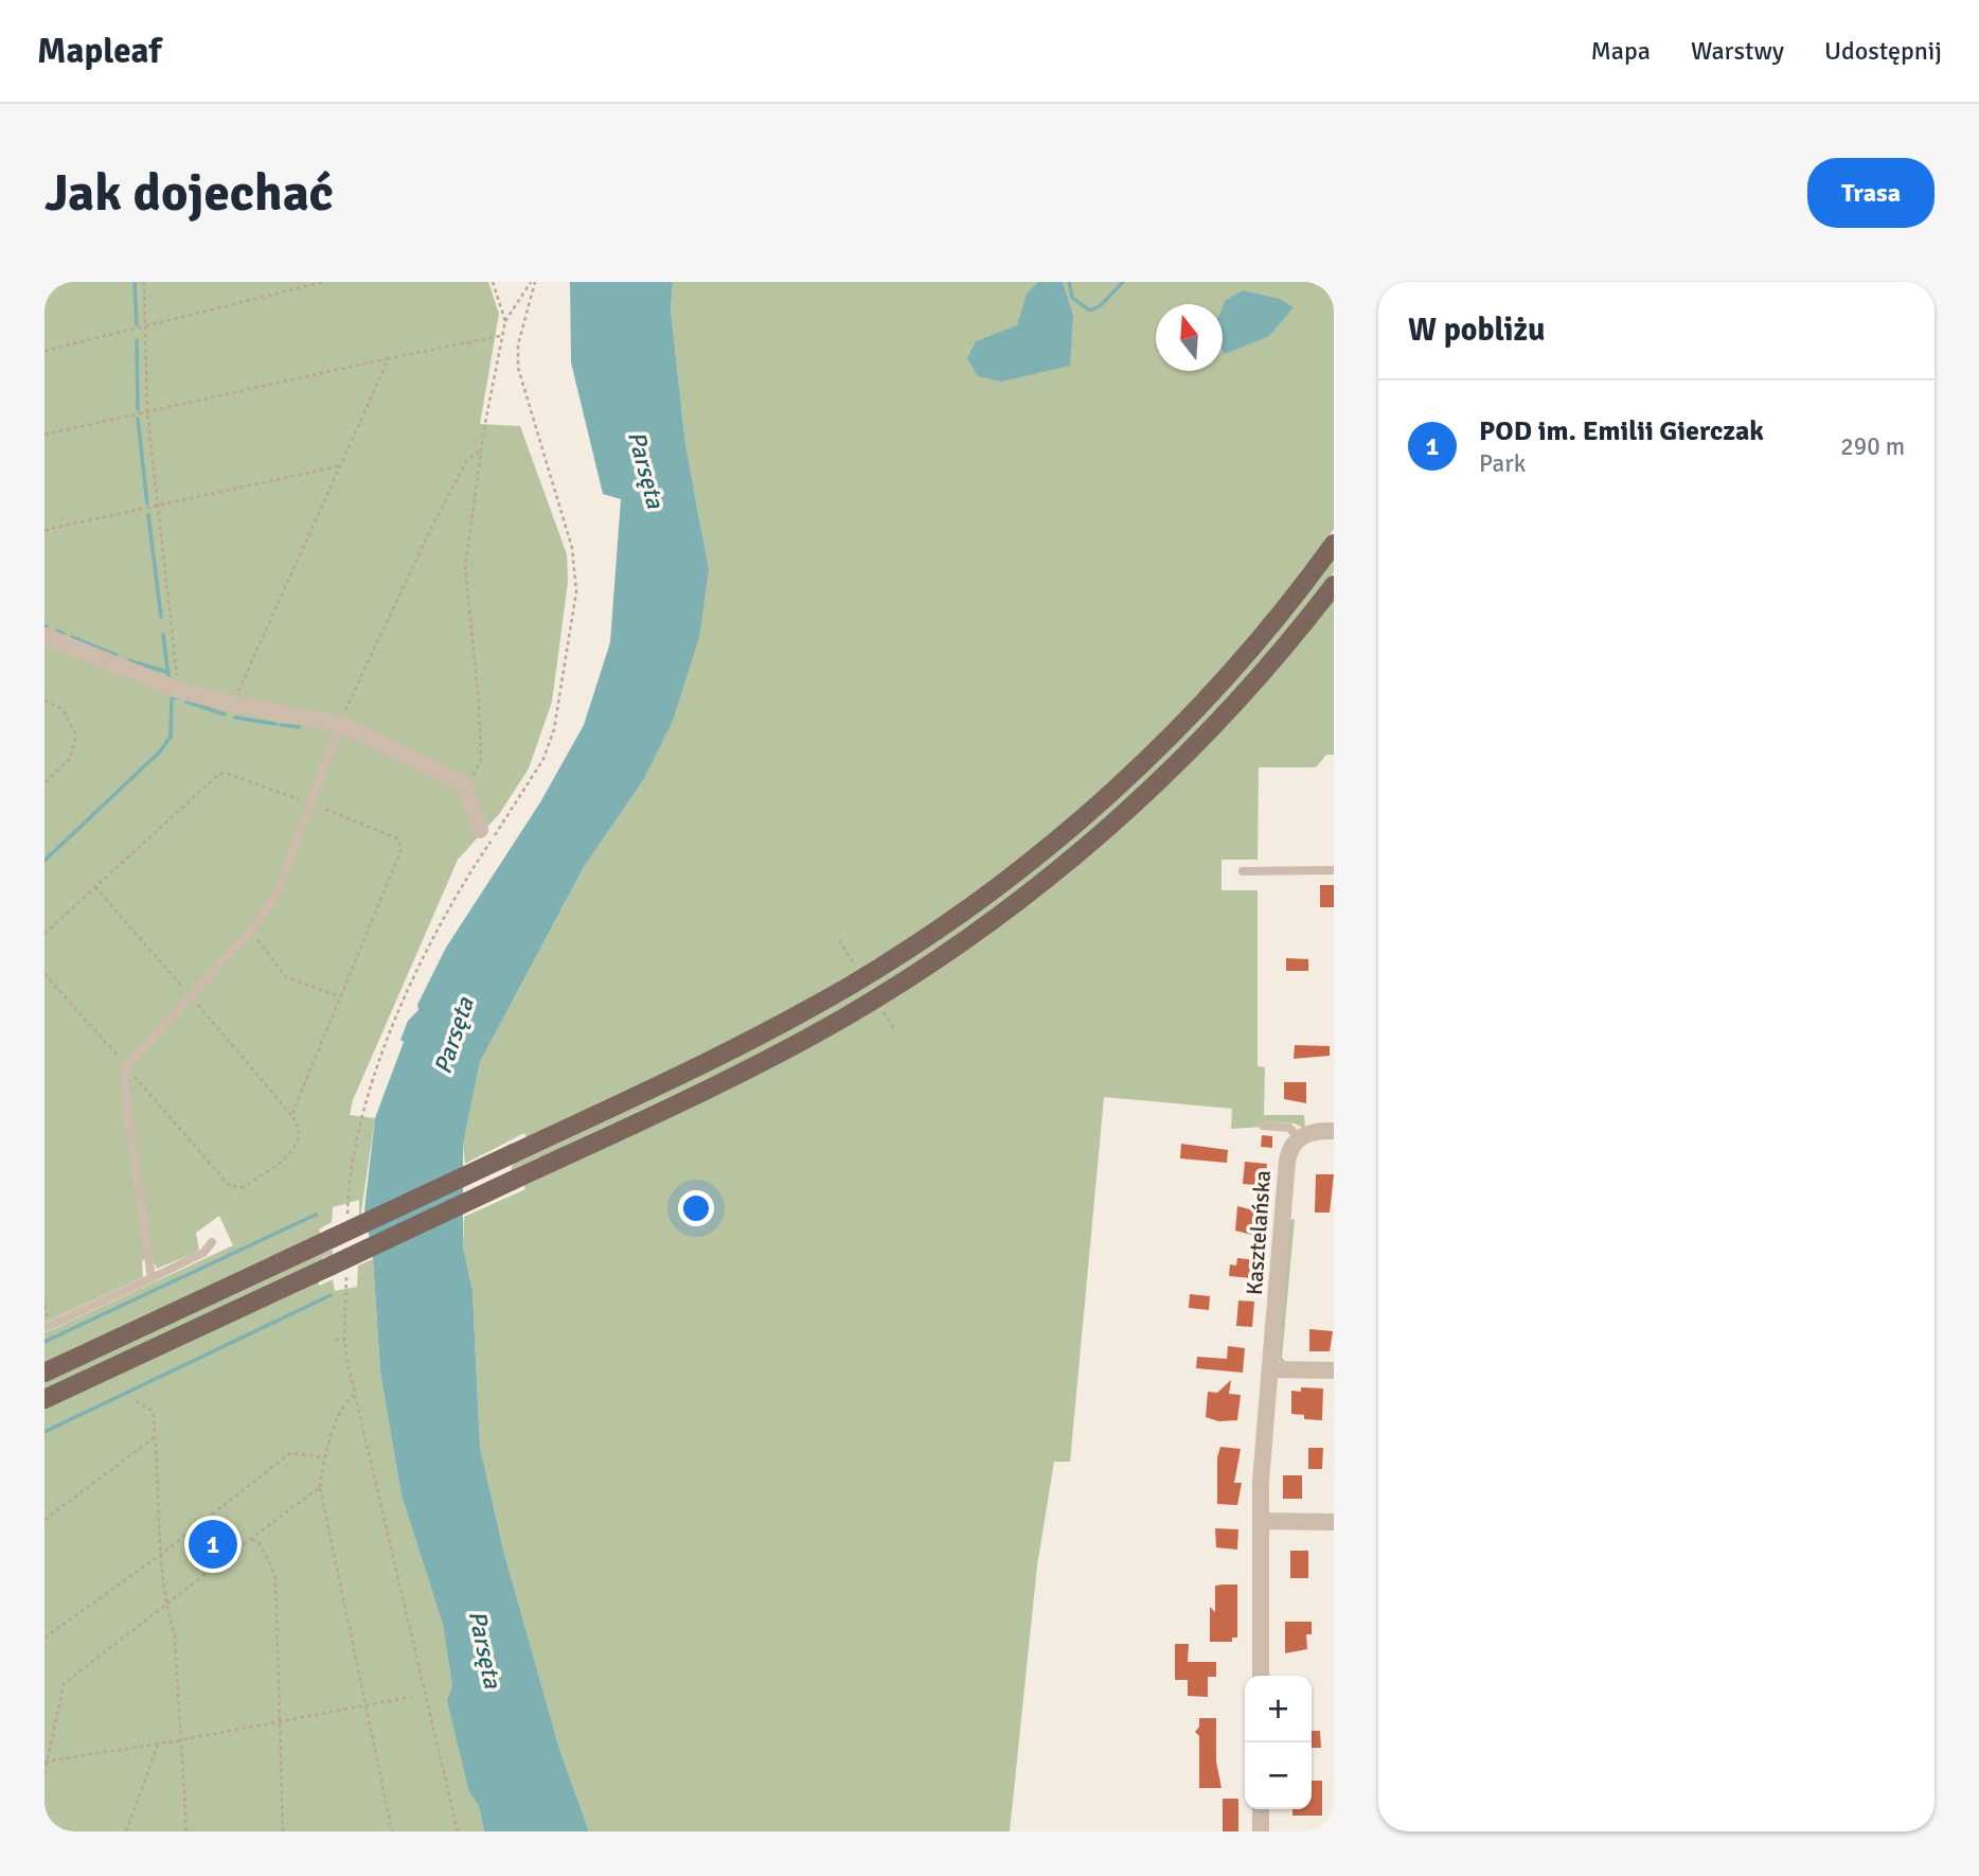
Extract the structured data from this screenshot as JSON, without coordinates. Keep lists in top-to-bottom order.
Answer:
{
  "streets": {
    "street": ["Kasztelańska"]
  },
  "water": ["Parsęta"],
  "north": "top",
  "page": {
    "header": "Mapleaf",
    "nav": ["Mapa", "Warstwy", "Udostępnij"],
    "buttons": "Trasa",
    "title": "Jak dojechać",
    "heading": "W pobliżu",
    "list": [
      {
        "mark": "1",
        "name": "POD im. Emilii Gierczak",
        "note": "Park",
        "value": "290 m"
      }
    ],
    "pins": "1",
    "map_buttons": ["+", "−"]
  }
}
